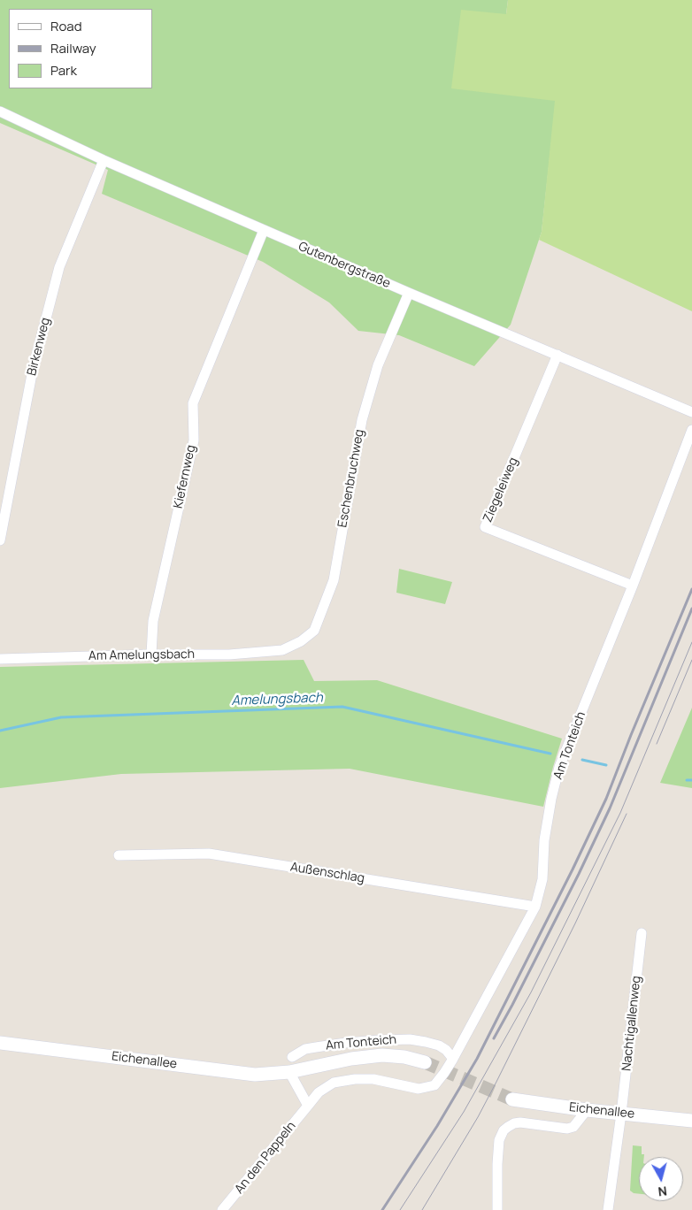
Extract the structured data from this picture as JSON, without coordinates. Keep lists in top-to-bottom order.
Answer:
{
  "streets": {
    "street": [
      "Gutenbergstraße",
      "Birkenweg",
      "Kiefernweg",
      "Eschenbruchweg",
      "Ziegeleiweg",
      "Am Amelungsbach",
      "Am Tonteich",
      "Außenschlag",
      "Nachtigallenweg",
      "Eichenallee",
      "An den Pappeln"
    ]
  },
  "crossings": [
    ["Gutenbergstraße", "Birkenweg"],
    ["Gutenbergstraße", "Kiefernweg"],
    ["Gutenbergstraße", "Eschenbruchweg"],
    ["Gutenbergstraße", "Ziegeleiweg"],
    ["Kiefernweg", "Am Amelungsbach"],
    ["Eschenbruchweg", "Am Amelungsbach"],
    ["Ziegeleiweg", "Am Tonteich"],
    ["Am Tonteich", "Außenschlag"],
    ["Am Tonteich", "An den Pappeln"],
    ["Nachtigallenweg", "Eichenallee"]
  ],
  "water": ["Amelungsbach"],
  "legend": ["Road", "Railway", "Park"],
  "north": "bottom"
}
